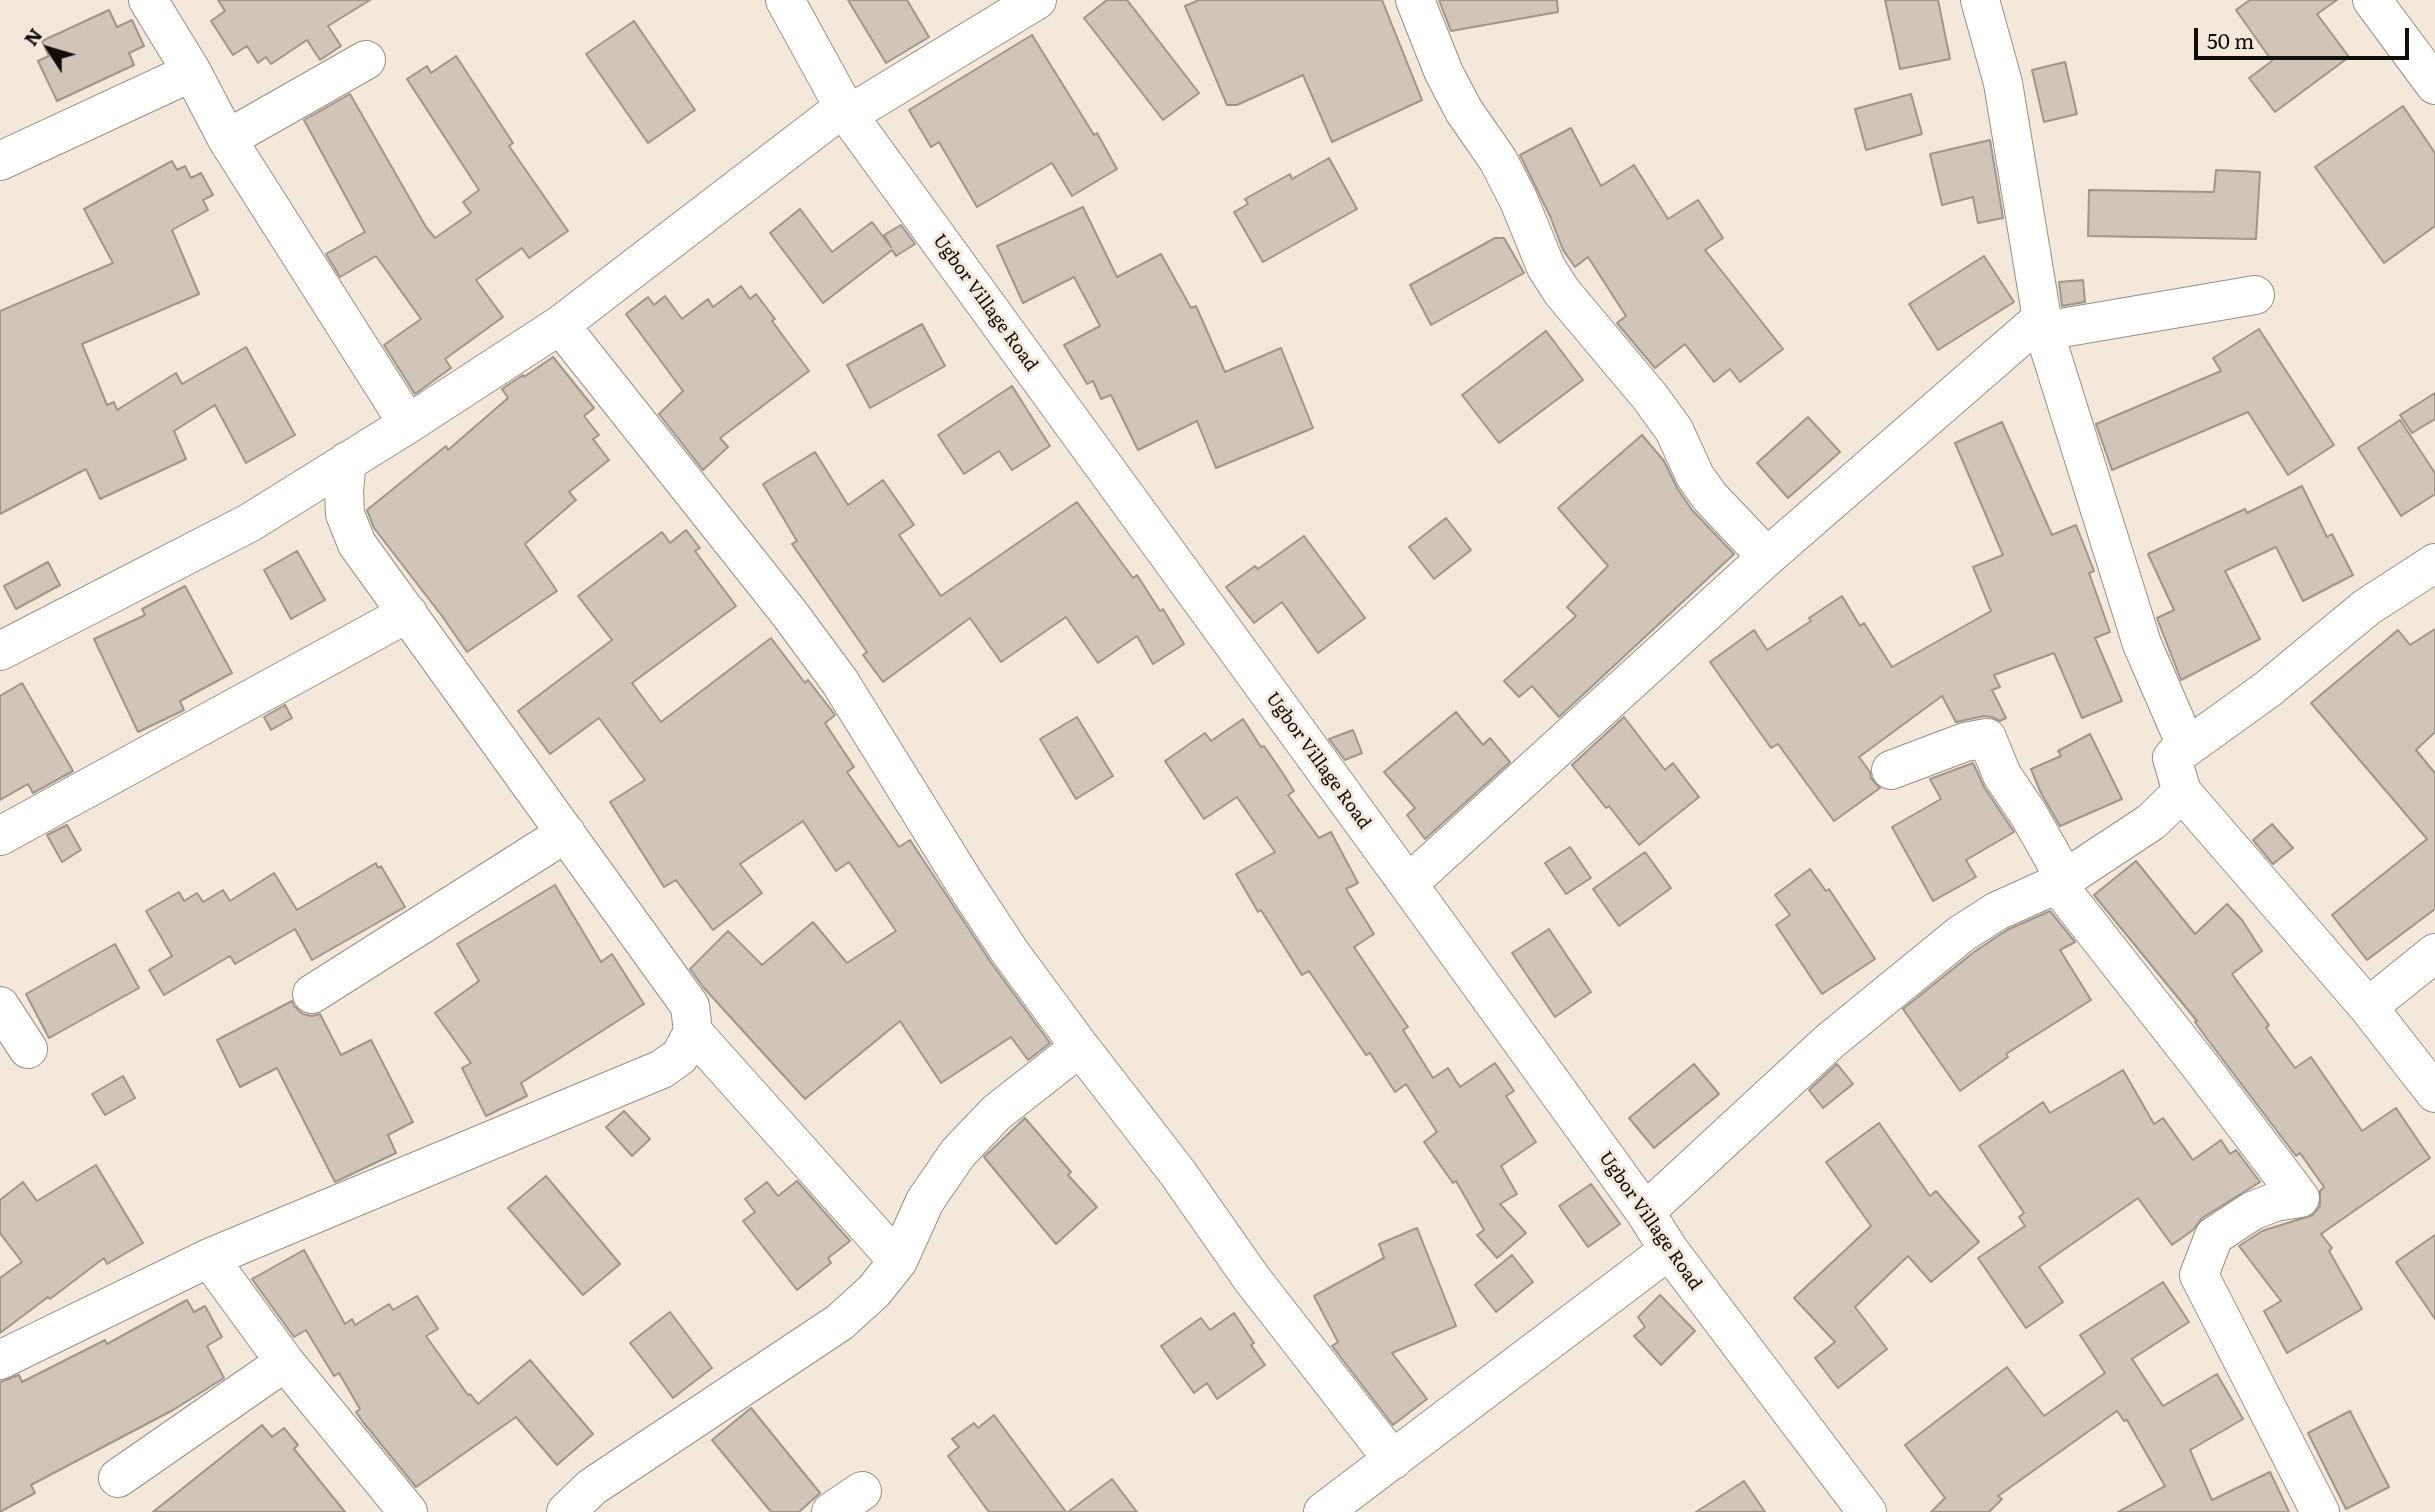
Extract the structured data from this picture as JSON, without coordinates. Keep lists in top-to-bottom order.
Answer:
{
  "streets": {
    "street": ["Ugbor Village Road"]
  },
  "scale_bar": "50 m",
  "north": "top left"
}
